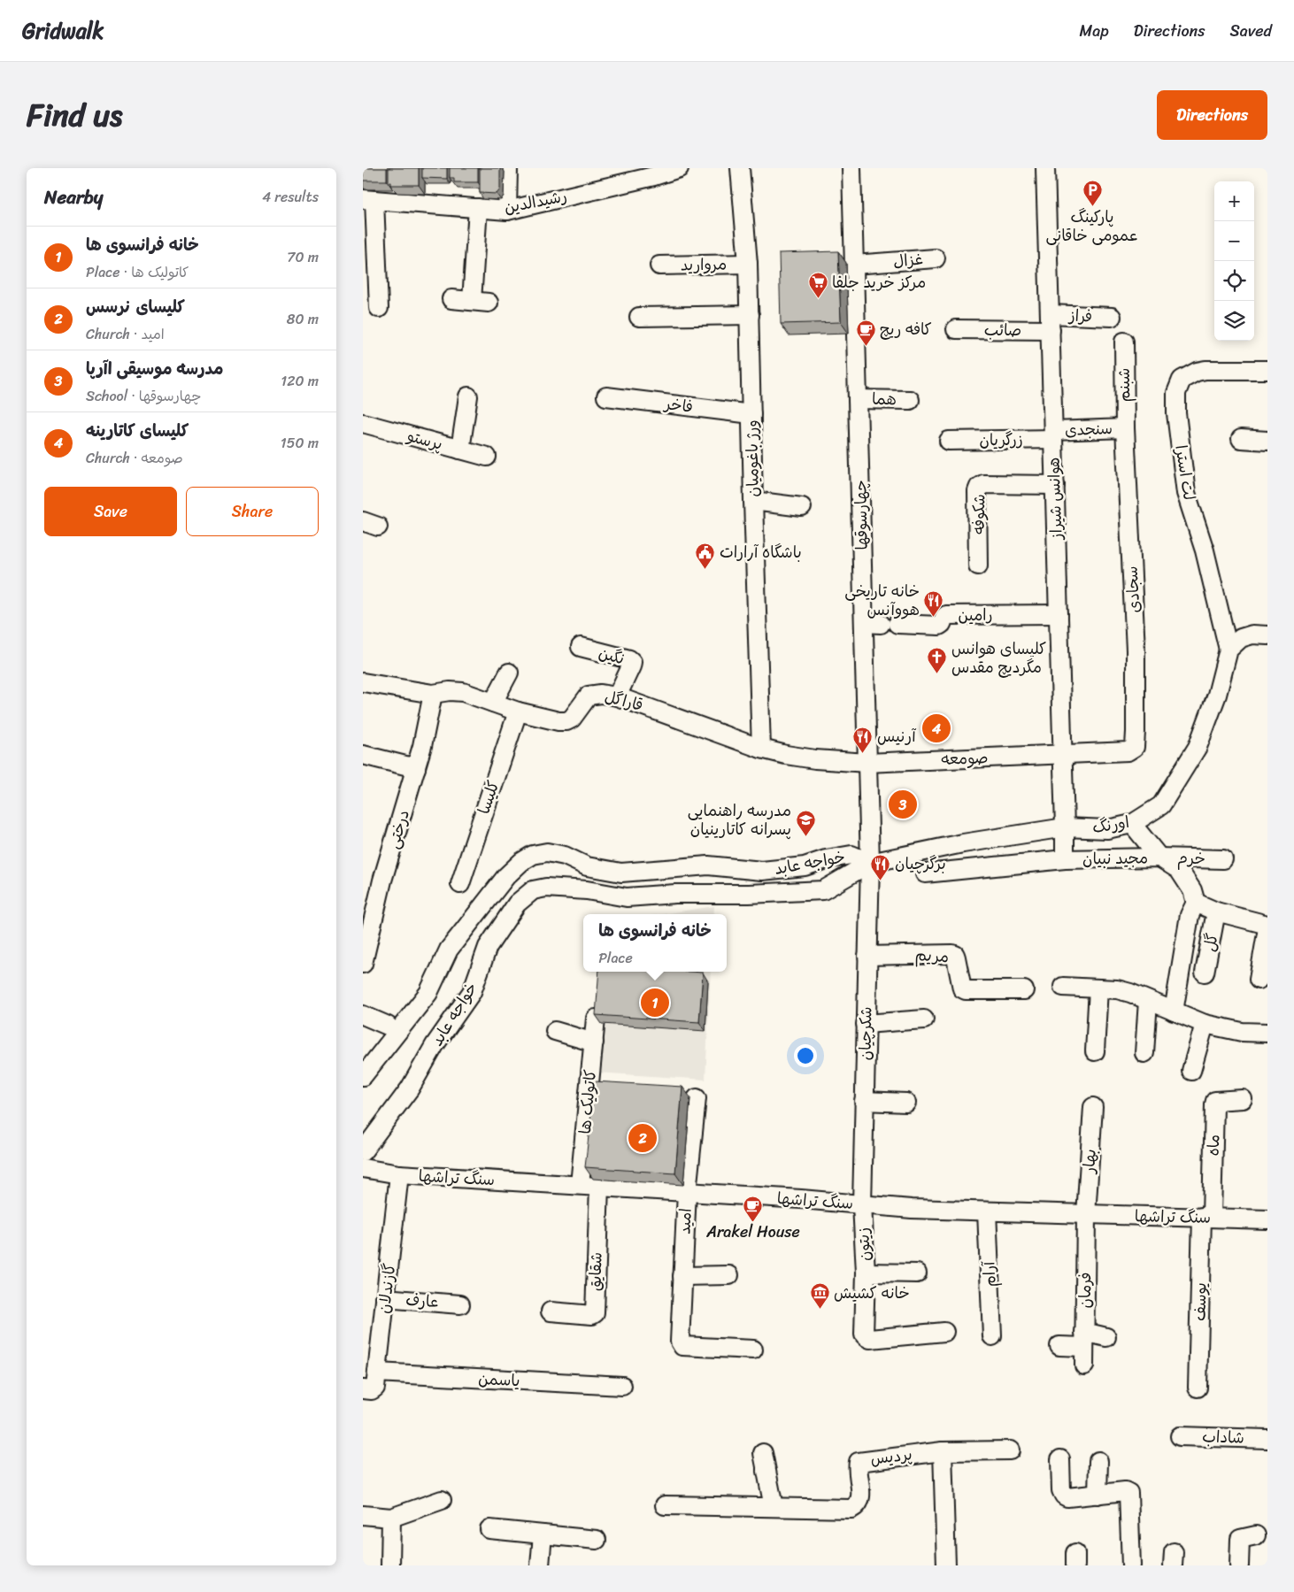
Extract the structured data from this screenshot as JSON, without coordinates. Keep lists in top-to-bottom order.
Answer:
{
  "streets": {
    "street": [
      "رشیدالدین",
      "غزال",
      "مروارید",
      "فراز",
      "صائب",
      "شبنم",
      "هما",
      "فاخر",
      "سنجدی",
      "پرستو",
      "زرگریان",
      "ورژ باغومیان",
      "لت استرا",
      "هوانس شیراز",
      "شکوفه",
      "چهارسوقها",
      "سجادی",
      "رامین",
      "نگین",
      "قاراگل",
      "صومعه",
      "کلیسا",
      "اورنگ",
      "درختی",
      "مجید نبیان",
      "خرم",
      "خواجه عابد",
      "گل",
      "مریم",
      "شکرچیان",
      "کاتولیک ها",
      "ماه",
      "بهار",
      "سنگ تراشها",
      "امید",
      "زیتون",
      "شقایق",
      "آرام",
      "گازندلان",
      "فرمان",
      "عارف",
      "یوسف",
      "یاسمن",
      "شاداب",
      "پردیس"
    ]
  },
  "crossings": [
    ["غزال", "چهارسوقها"],
    ["مروارید", "ورژ باغومیان"],
    ["فراز", "صائب"],
    ["فراز", "هوانس شیراز"],
    ["صائب", "هوانس شیراز"],
    ["شبنم", "سنجدی"],
    ["شبنم", "سجادی"],
    ["هما", "چهارسوقها"],
    ["فاخر", "ورژ باغومیان"],
    ["سنجدی", "زرگریان"],
    ["سنجدی", "هوانس شیراز"],
    ["سنجدی", "سجادی"],
    ["زرگریان", "هوانس شیراز"],
    ["ورژ باغومیان", "قاراگل"],
    ["لت استرا", "اورنگ"],
    ["هوانس شیراز", "شکوفه"],
    ["هوانس شیراز", "رامین"],
    ["هوانس شیراز", "صومعه"],
    ["هوانس شیراز", "اورنگ"],
    ["هوانس شیراز", "مجید نبیان"],
    ["چهارسوقها", "رامین"],
    ["چهارسوقها", "قاراگل"],
    ["چهارسوقها", "صومعه"],
    ["چهارسوقها", "اورنگ"],
    ["چهارسوقها", "خواجه عابد"],
    ["چهارسوقها", "شکرچیان"],
    ["سجادی", "صومعه"],
    ["نگین", "قاراگل"],
    ["قاراگل", "صومعه"],
    ["قاراگل", "کلیسا"],
    ["قاراگل", "درختی"],
    ["اورنگ", "خواجه عابد"],
    ["اورنگ", "شکرچیان"],
    ["مجید نبیان", "خرم"],
    ["خواجه عابد", "شکرچیان"],
    ["مریم", "شکرچیان"],
    ["شکرچیان", "سنگ تراشها"],
    ["شکرچیان", "زیتون"],
    ["کاتولیک ها", "سنگ تراشها"],
    ["ماه", "سنگ تراشها"],
    ["ماه", "یوسف"],
    ["بهار", "سنگ تراشها"],
    ["بهار", "فرمان"],
    ["سنگ تراشها", "امید"],
    ["سنگ تراشها", "زیتون"],
    ["سنگ تراشها", "شقایق"],
    ["سنگ تراشها", "آرام"],
    ["سنگ تراشها", "گازندلان"],
    ["سنگ تراشها", "فرمان"],
    ["سنگ تراشها", "یوسف"],
    ["گازندلان", "عارف"],
    ["گازندلان", "یاسمن"]
  ],
  "places": {
    "parking": ["پارکینگ عمومی خاقانی"],
    "supermarket": ["مرکز خرید جلفا"],
    "cafe": ["کافه ریچ", "Arakel House"],
    "public building": ["باشگاه آرارات"],
    "restaurant": ["خانه تاریخی هووآنس", "آرنیس", "برگرچیان"],
    "church": ["کلیسای هوانس مگردیچ مقدس"],
    "school or university": ["مدرسه راهنمایی پسرانه کاتارینیان"],
    "museum": ["خانه کشیش"]
  },
  "page": {
    "header": "Gridwalk",
    "nav": ["Map", "Directions", "Saved"],
    "title": "Find us",
    "buttons": [
      "Directions",
      ["Save", "Share"]
    ],
    "heading": ["Nearby", "4 results"],
    "map_buttons": ["+", "−"],
    "list": [
      {
        "mark": "1",
        "name": "خانه فرانسوی ها",
        "note": "Place · کاتولیک ها",
        "value": "70 m"
      },
      {
        "mark": "2",
        "name": "کلیسای نرسس",
        "note": "Church · امید",
        "value": "80 m"
      },
      {
        "mark": "3",
        "name": "مدرسه موسیقی اآرپا",
        "note": "School · چهارسوقها",
        "value": "120 m"
      },
      {
        "mark": "4",
        "name": "کلیسای کاتارینه",
        "note": "Church · صومعه",
        "value": "150 m"
      }
    ],
    "pins": [
      "4",
      "3",
      "1",
      "2"
    ],
    "popup": ["خانه فرانسوی ها", "Place"]
  }
}
